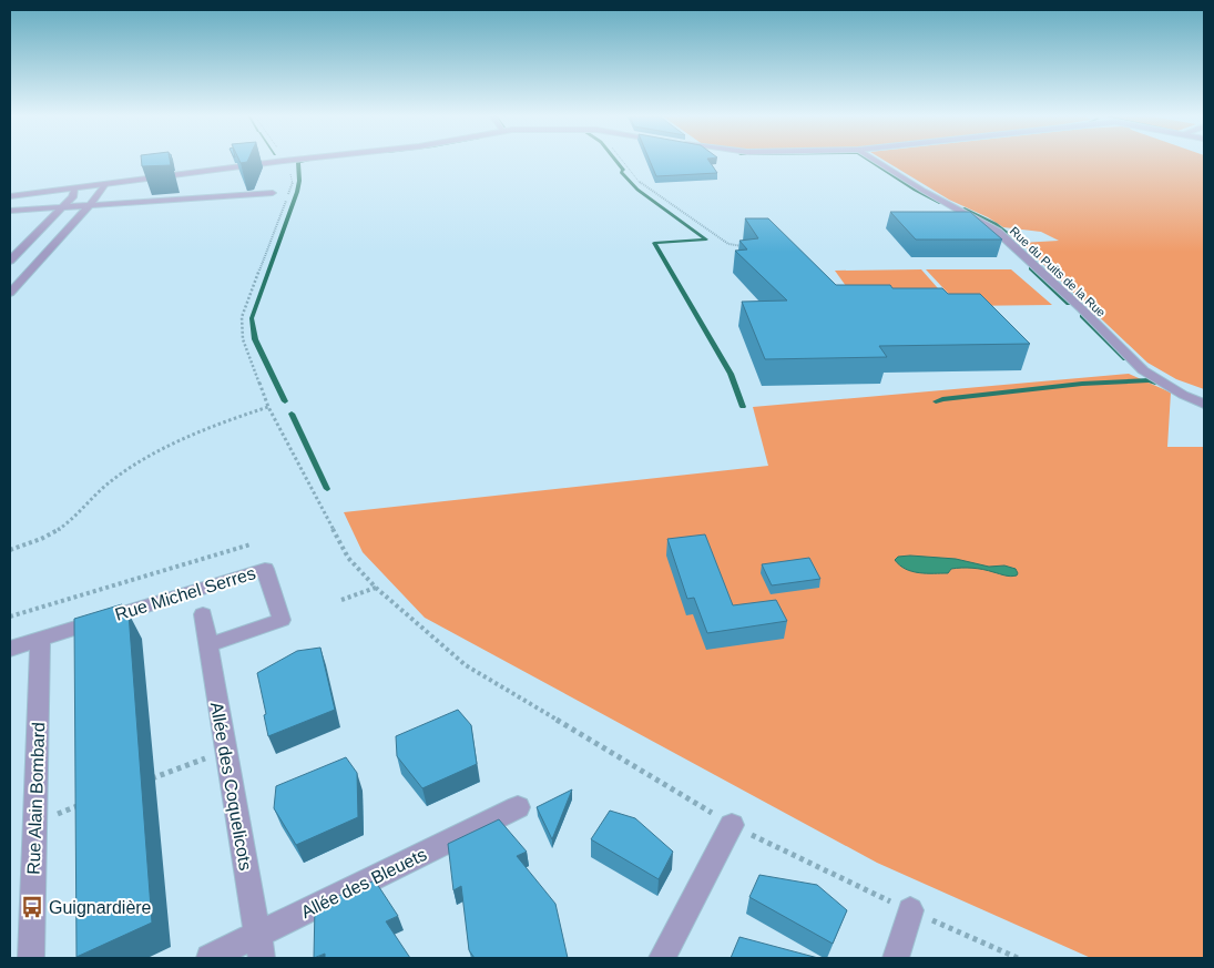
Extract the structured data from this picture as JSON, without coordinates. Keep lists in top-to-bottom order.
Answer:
{
  "streets": {
    "street": [
      "Rue du Puits de la Rue",
      "Rue Michel Serres",
      "Allée des Coquelicots",
      "Rue Alain Bombard",
      "Allée des Bleuets"
    ]
  },
  "crossings": [
    ["Rue Michel Serres", "Allée des Coquelicots"],
    ["Rue Michel Serres", "Rue Alain Bombard"],
    ["Allée des Coquelicots", "Allée des Bleuets"]
  ],
  "places": {
    "bus stop": ["Guignardière"]
  }
}
